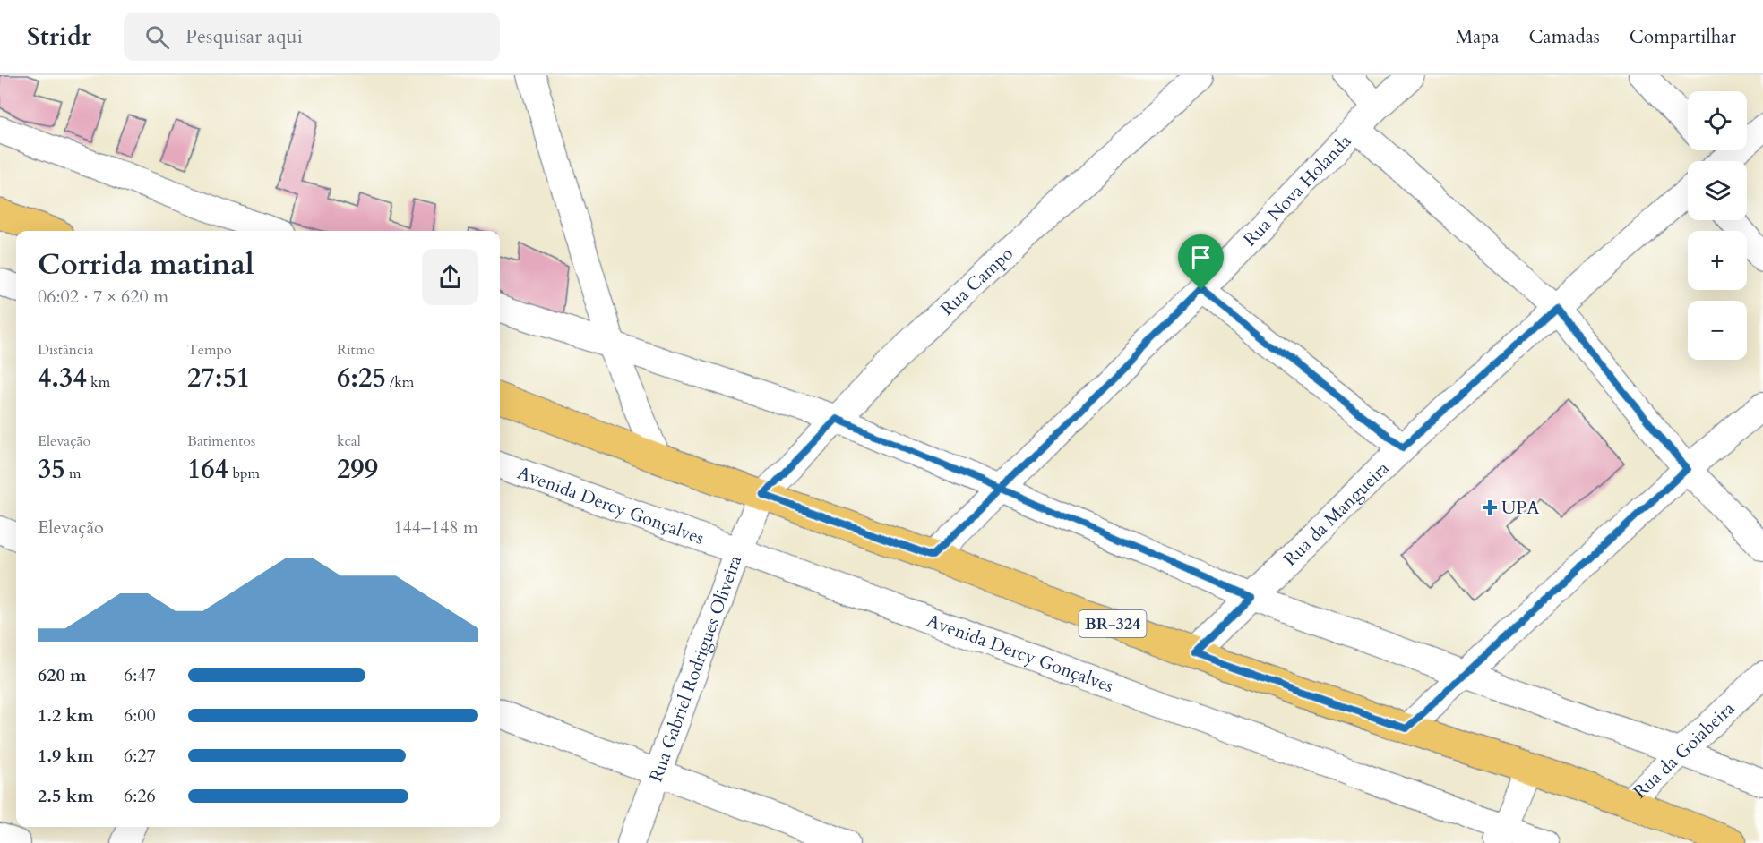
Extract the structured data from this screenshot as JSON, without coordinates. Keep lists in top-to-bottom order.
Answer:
{
  "streets": {
    "main road": ["BR-324"],
    "street": [
      "Rua Nova Holanda",
      "Rua Campo",
      "Avenida Dercy Gonçalves",
      "Rua da Mangueira",
      "Rua Gabriel Rodrigues Oliveira",
      "Rua da Goiabeira"
    ]
  },
  "crossings": [
    ["Rua Nova Holanda", "BR-324"],
    ["Rua Campo", "BR-324"],
    ["Rua Campo", "Rua Gabriel Rodrigues Oliveira"],
    ["Avenida Dercy Gonçalves", "Rua Gabriel Rodrigues Oliveira"],
    ["Rua da Mangueira", "BR-324"],
    ["BR-324", "Rua Gabriel Rodrigues Oliveira"],
    ["BR-324", "Rua da Goiabeira"]
  ],
  "places": {
    "health": ["UPA"]
  },
  "page": {
    "header": "Stridr",
    "search": "Pesquisar aqui",
    "nav": ["Mapa", "Camadas", "Compartilhar"],
    "map_buttons": ["+", "−"],
    "heading": ["Corrida matinal", "06:02 · 7 × 620 m"],
    "stats": [
      ["Distância", "4.34 km"],
      ["Tempo", "27:51"],
      ["Ritmo", "6:25 /km"],
      ["Elevação", "35 m"],
      ["Batimentos", "164 bpm"],
      ["kcal", "299"]
    ],
    "chart": ["Elevação", "144–148 m"],
    "list": [
      {
        "name": "620 m",
        "note": "6:47"
      },
      {
        "name": "1.2 km",
        "note": "6:00"
      },
      {
        "name": "1.9 km",
        "note": "6:27"
      },
      {
        "name": "2.5 km",
        "note": "6:26"
      }
    ]
  }
}
